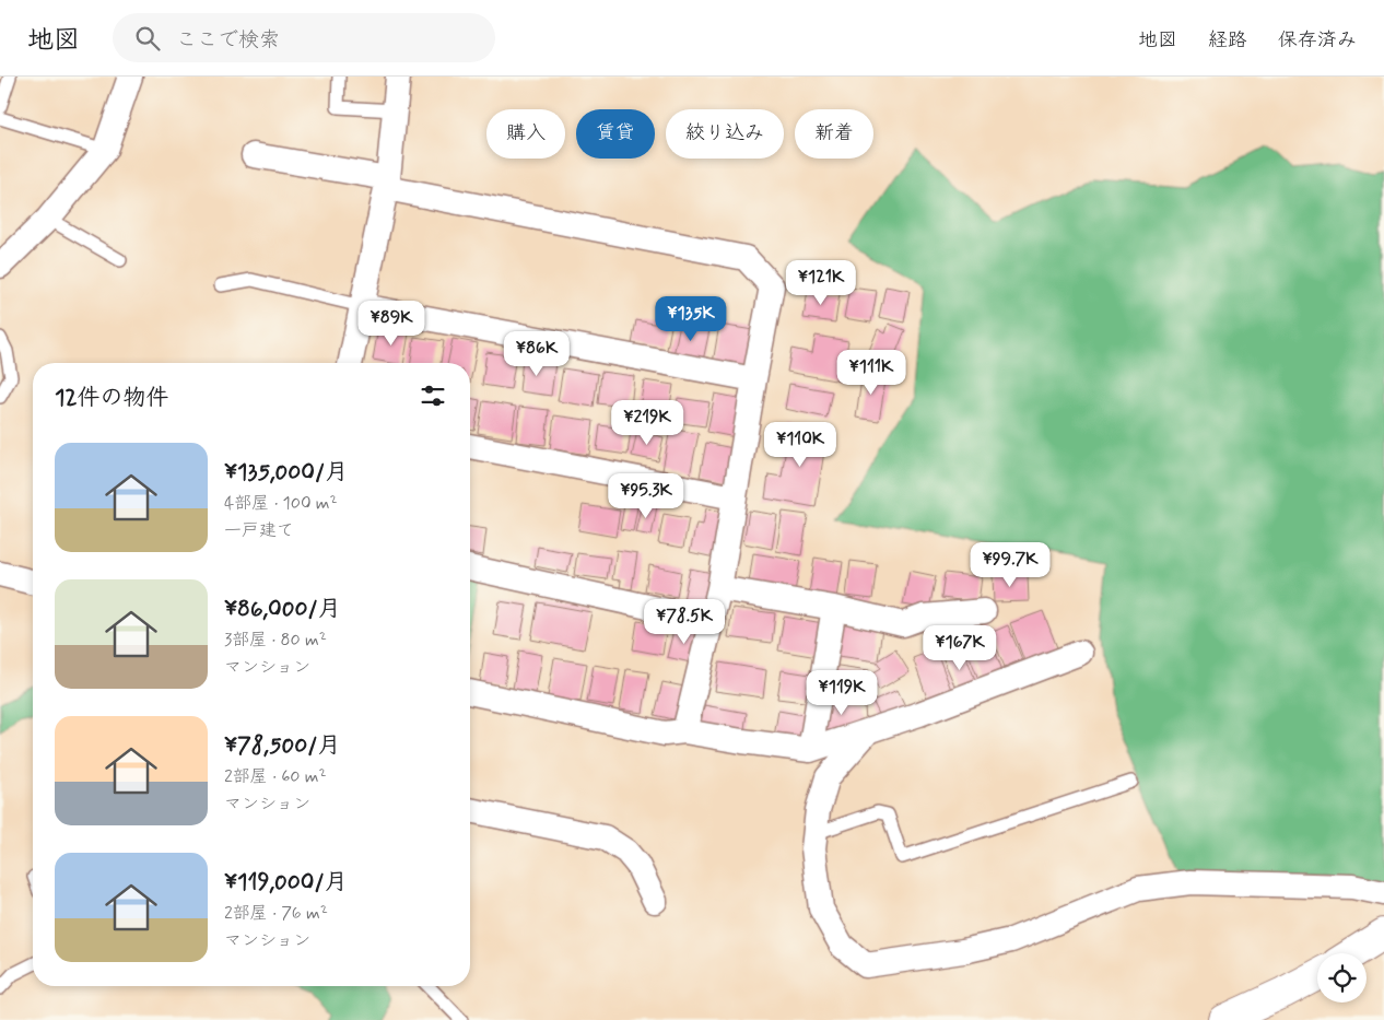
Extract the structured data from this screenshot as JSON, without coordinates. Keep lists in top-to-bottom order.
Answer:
{
  "page": {
    "header": "地図",
    "search": "ここで検索",
    "nav": ["地図", "経路", "保存済み"],
    "chip": [
      "購入",
      "賃貸",
      "絞り込み",
      "新着"
    ],
    "price": [
      "¥121K",
      "¥135K",
      "¥89K",
      "¥86K",
      "¥111K",
      "¥219K",
      "¥110K",
      "¥95.3K",
      "¥99.7K",
      "¥78.5K",
      "¥167K",
      "¥119K"
    ],
    "heading": "12件の物件",
    "list": [
      {
        "name": "¥135,000/月",
        "note": "4部屋 · 100 m² · 一戸建て"
      },
      {
        "name": "¥86,000/月",
        "note": "3部屋 · 80 m² · マンション"
      },
      {
        "name": "¥78,500/月",
        "note": "2部屋 · 60 m² · マンション"
      },
      {
        "name": "¥119,000/月",
        "note": "2部屋 · 76 m² · マンション"
      }
    ]
  }
}
